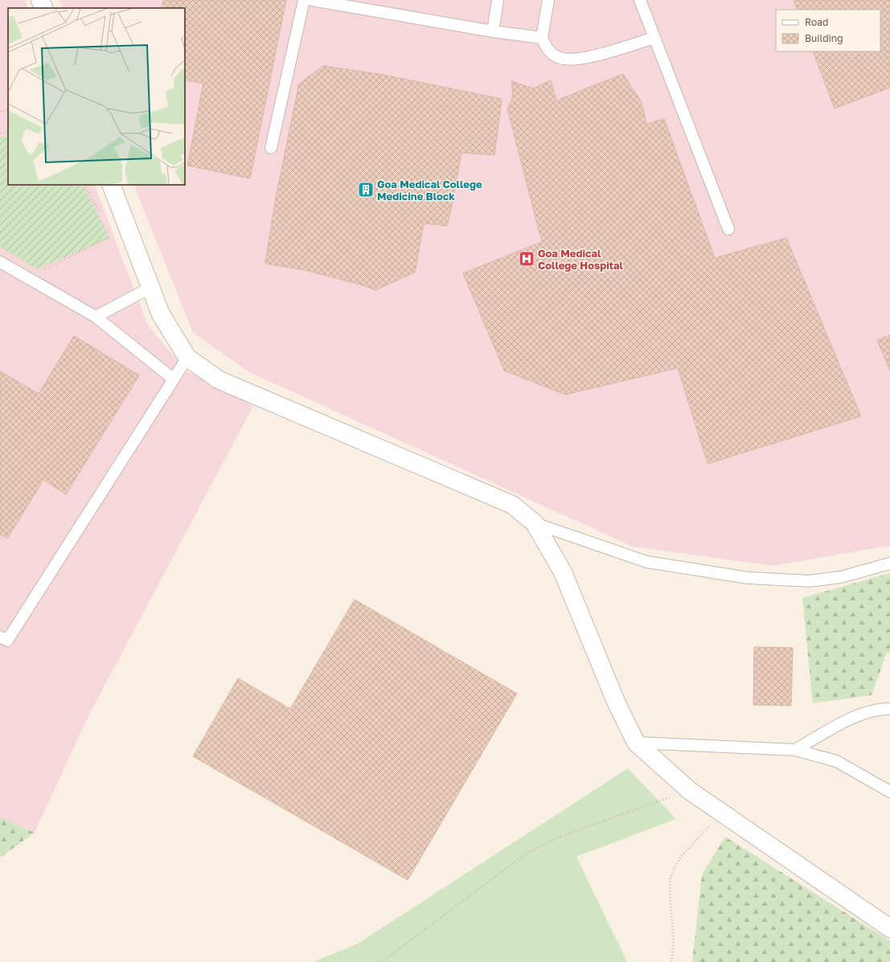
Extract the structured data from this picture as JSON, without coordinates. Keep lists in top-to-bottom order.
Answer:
{
  "places": {
    "building": ["Goa Medical College Medicine Block"],
    "hospital": ["Goa Medical College Hospital"]
  },
  "legend": ["Road", "Building"]
}
